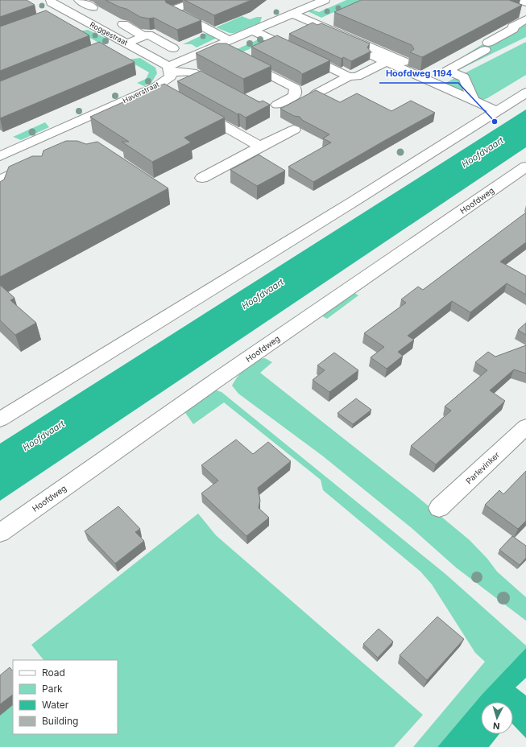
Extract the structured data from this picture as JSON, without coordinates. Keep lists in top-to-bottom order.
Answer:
{
  "streets": {
    "street": [
      "Roggestraat",
      "Haverstraat",
      "Hoofdweg",
      "Parlevinker"
    ]
  },
  "crossings": [
    ["Roggestraat", "Haverstraat"]
  ],
  "water": ["Hoofdvaart"],
  "places": ["Hoofdweg 1194"],
  "legend": [
    "Road",
    "Park",
    "Water",
    "Building"
  ],
  "north": "bottom"
}
